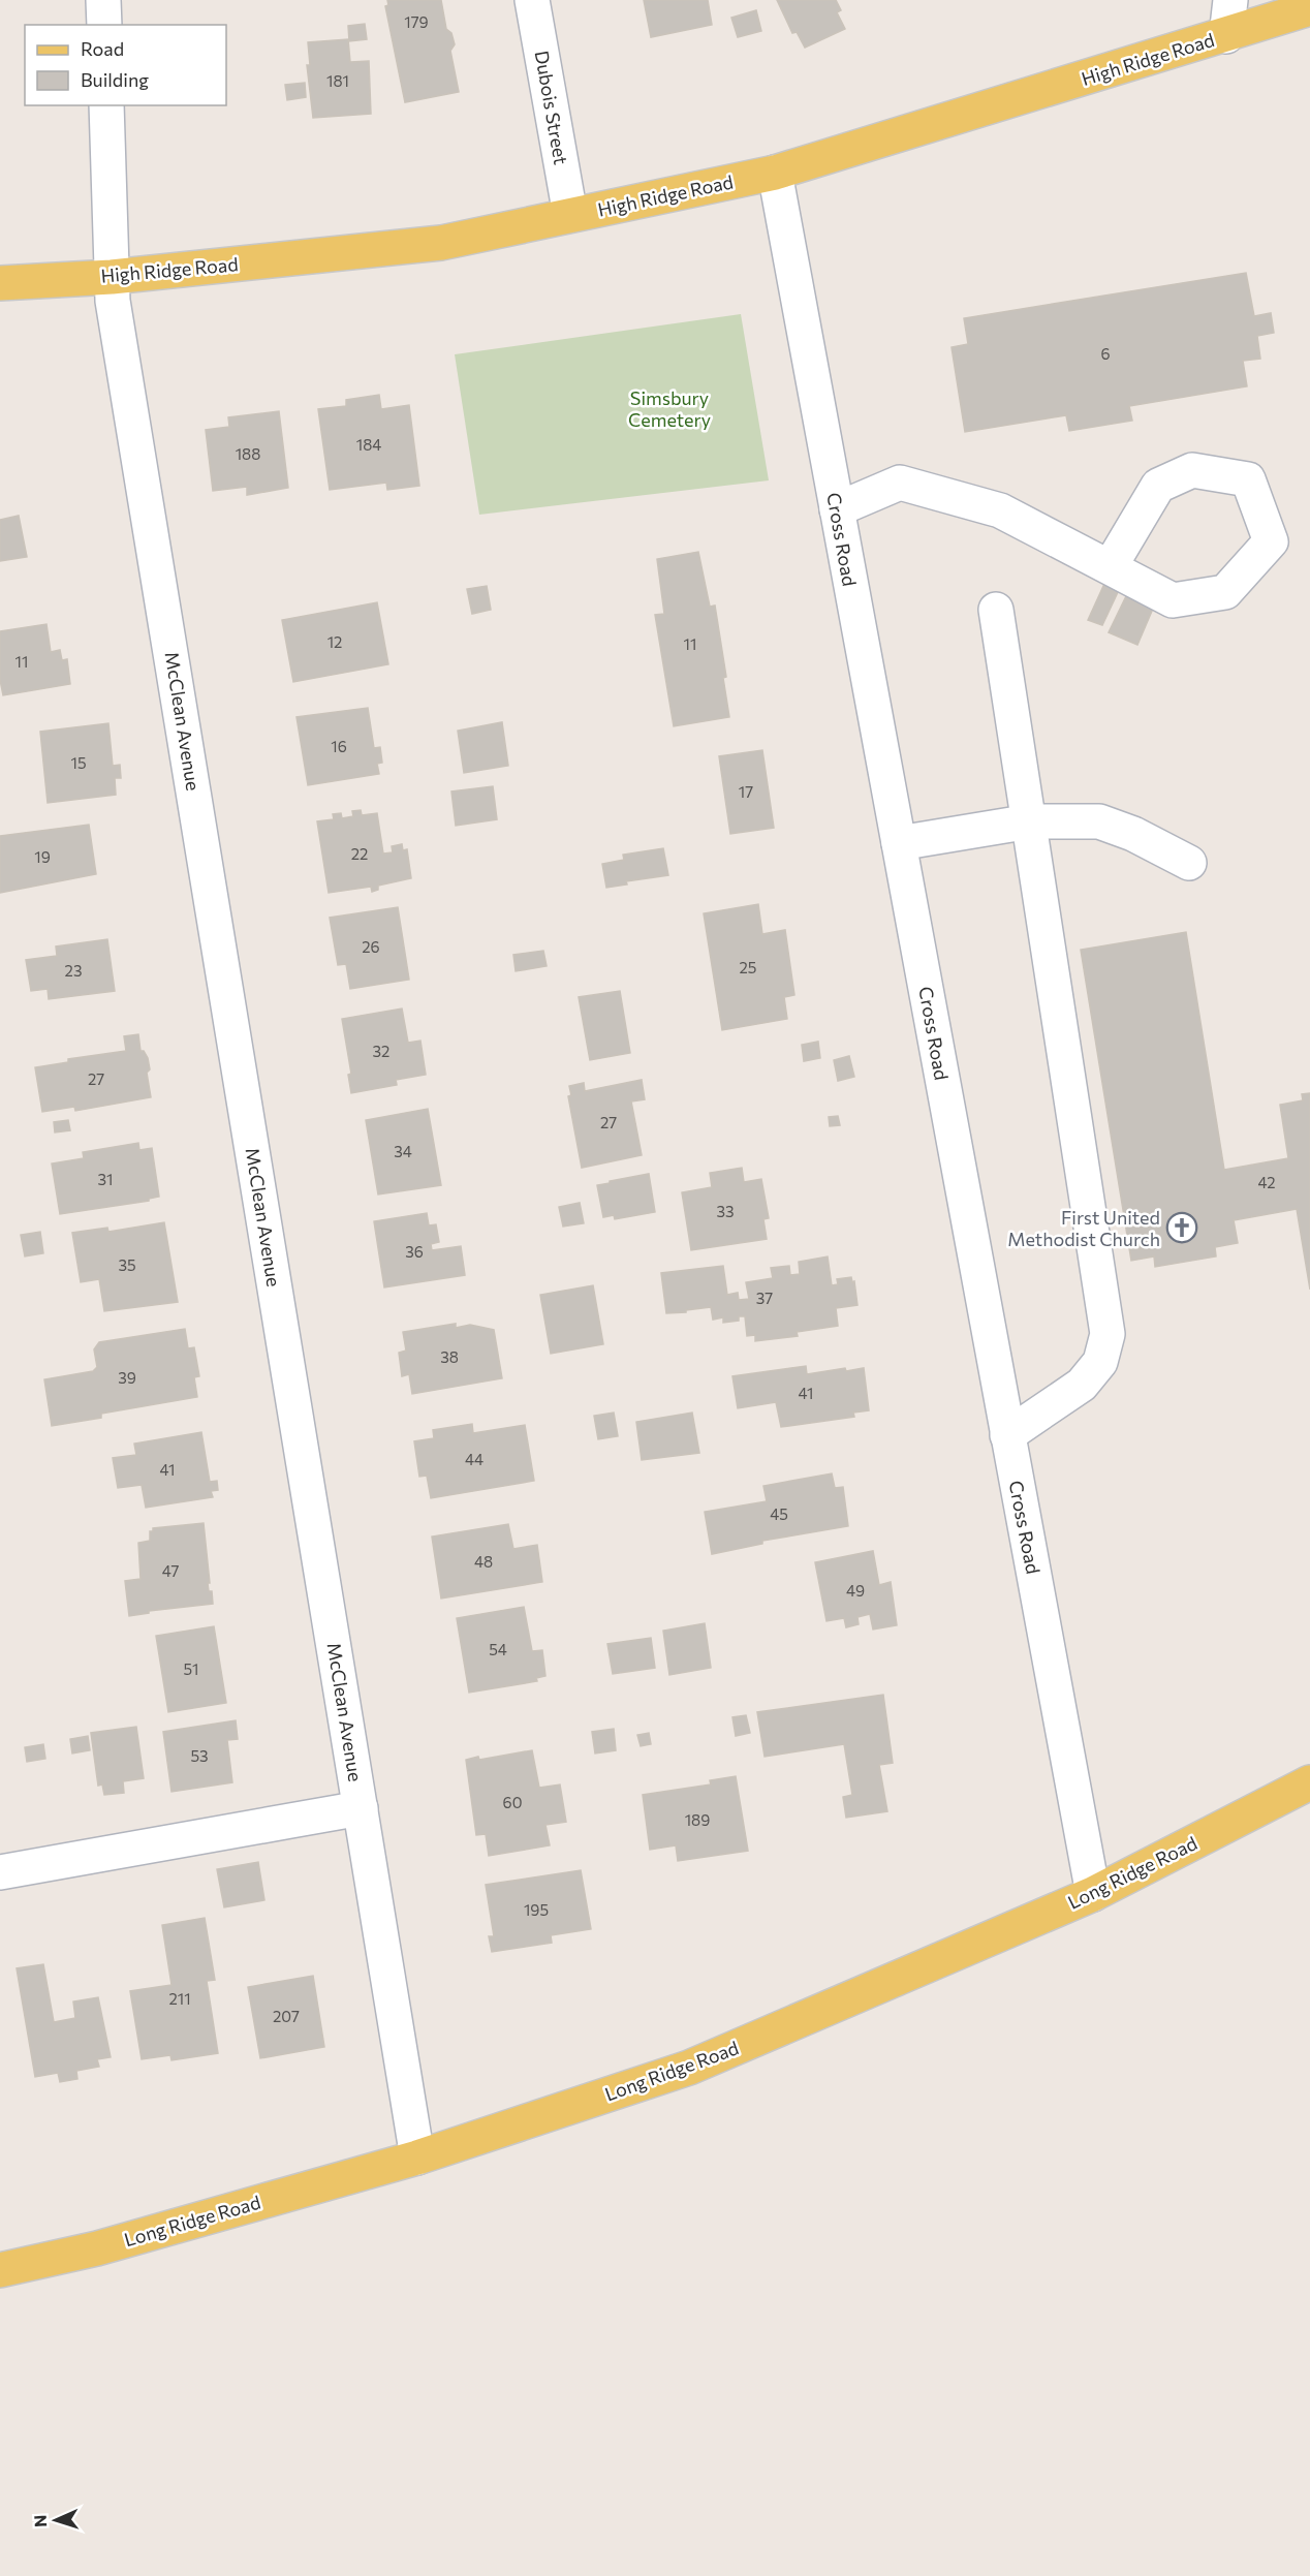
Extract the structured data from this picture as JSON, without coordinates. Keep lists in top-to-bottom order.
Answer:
{
  "streets": {
    "main road": ["High Ridge Road", "Long Ridge Road"],
    "street": ["Dubois Street", "Cross Road", "McClean Avenue"]
  },
  "crossings": [
    ["High Ridge Road", "Dubois Street"],
    ["High Ridge Road", "Cross Road"],
    ["High Ridge Road", "McClean Avenue"],
    ["Cross Road", "Long Ridge Road"],
    ["McClean Avenue", "Long Ridge Road"]
  ],
  "parks": ["Simsbury Cemetery"],
  "places": {
    "church": ["First United Methodist Church"]
  },
  "house_numbers": [
    "179",
    "181",
    "6",
    "184",
    "188",
    "12",
    "11",
    "11",
    "16",
    "15",
    "17",
    "22",
    "19",
    "26",
    "25",
    "23",
    "32",
    "27",
    "27",
    "34",
    "31",
    "42",
    "33",
    "36",
    "35",
    "37",
    "38",
    "39",
    "41",
    "44",
    "41",
    "45",
    "48",
    "47",
    "49",
    "54",
    "51",
    "53",
    "60",
    "189",
    "195",
    "211",
    "207"
  ],
  "legend": ["Road", "Building"],
  "north": "left"
}
